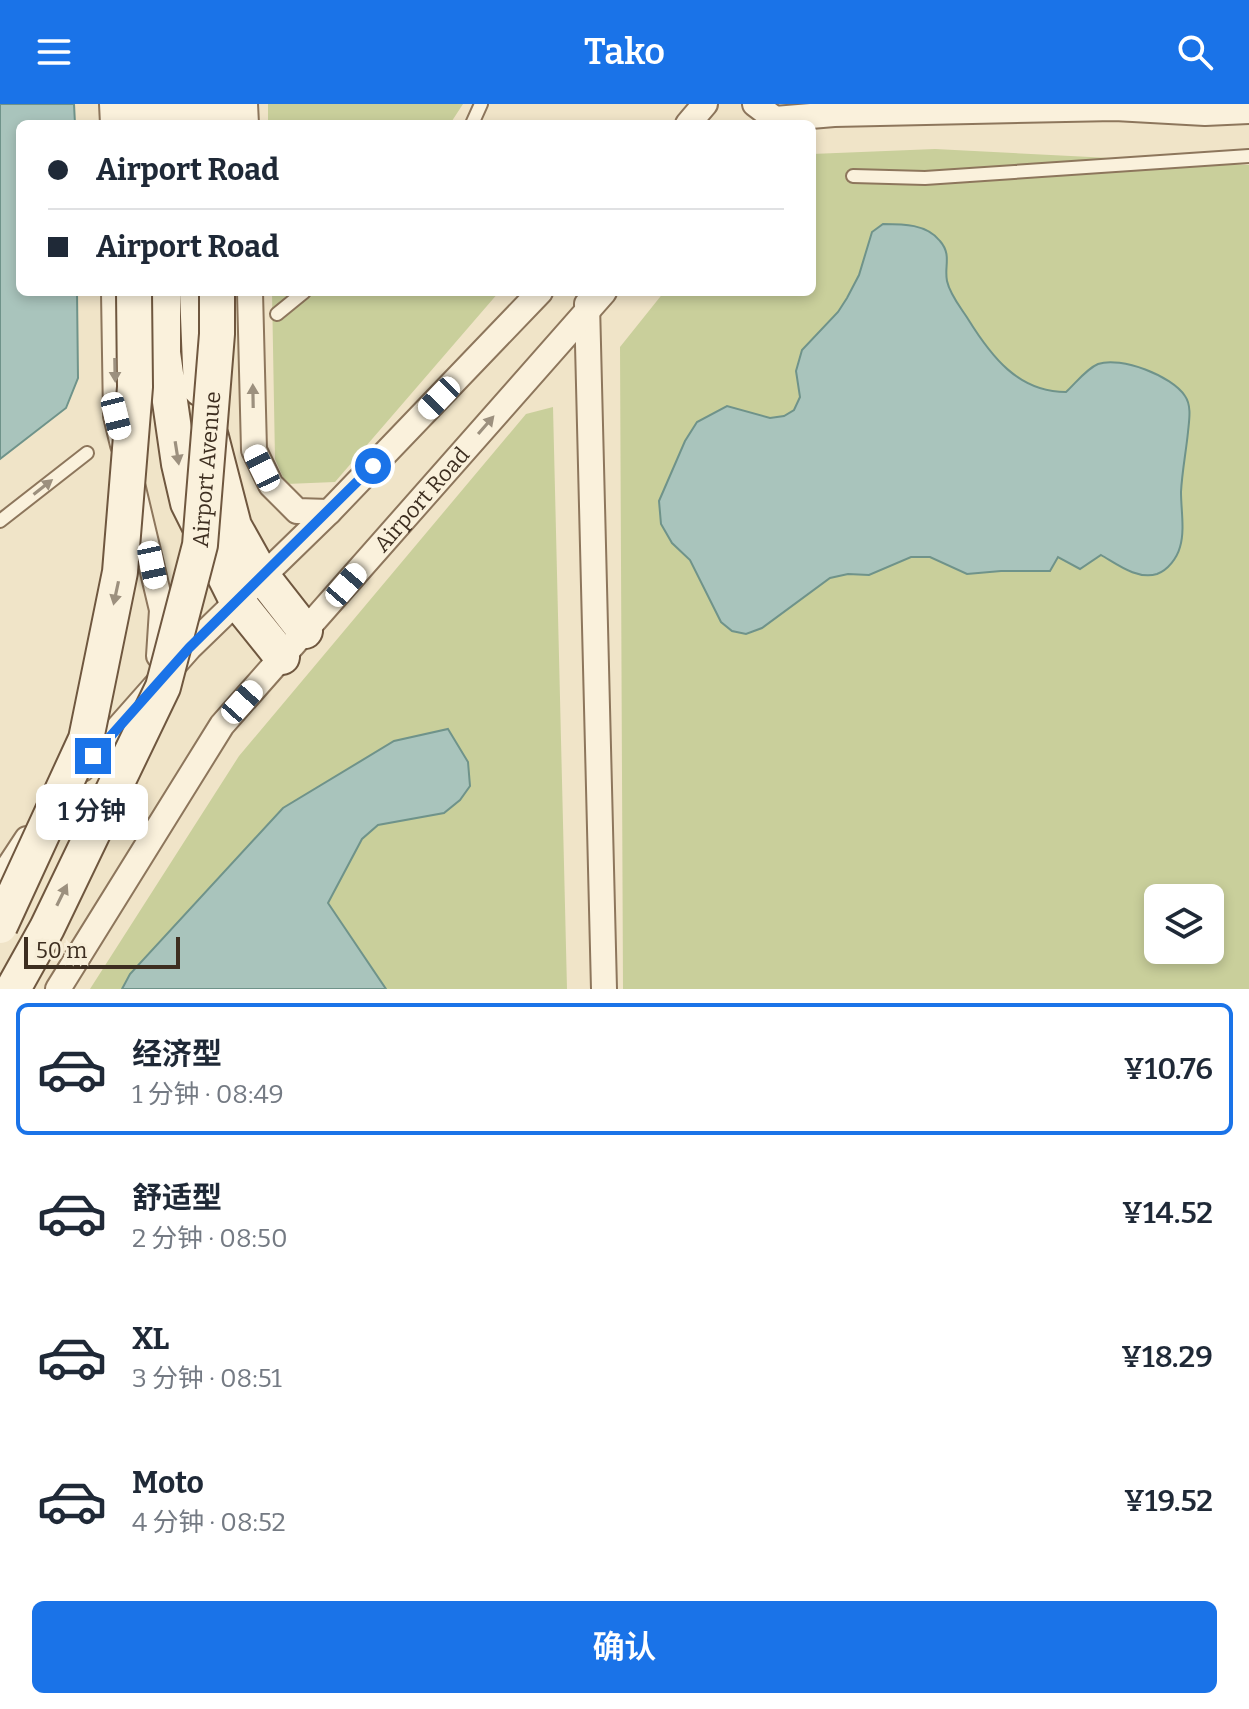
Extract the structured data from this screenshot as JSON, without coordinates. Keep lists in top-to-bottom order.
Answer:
{
  "streets": {
    "main road": ["Airport Avenue"],
    "street": ["Airport Road"]
  },
  "scale_bar": "50 m",
  "page": {
    "header": "Tako",
    "banner": ["Airport Road", "Airport Road"],
    "bubble": "1 分钟",
    "scale": "50 m",
    "list": [
      {
        "name": "经济型",
        "note": "1 分钟 · 08:49",
        "value": "¥10.76"
      },
      {
        "name": "舒适型",
        "note": "2 分钟 · 08:50",
        "value": "¥14.52"
      },
      {
        "name": "XL",
        "note": "3 分钟 · 08:51",
        "value": "¥18.29"
      },
      {
        "name": "Moto",
        "note": "4 分钟 · 08:52",
        "value": "¥19.52"
      }
    ],
    "buttons": "确认"
  }
}
